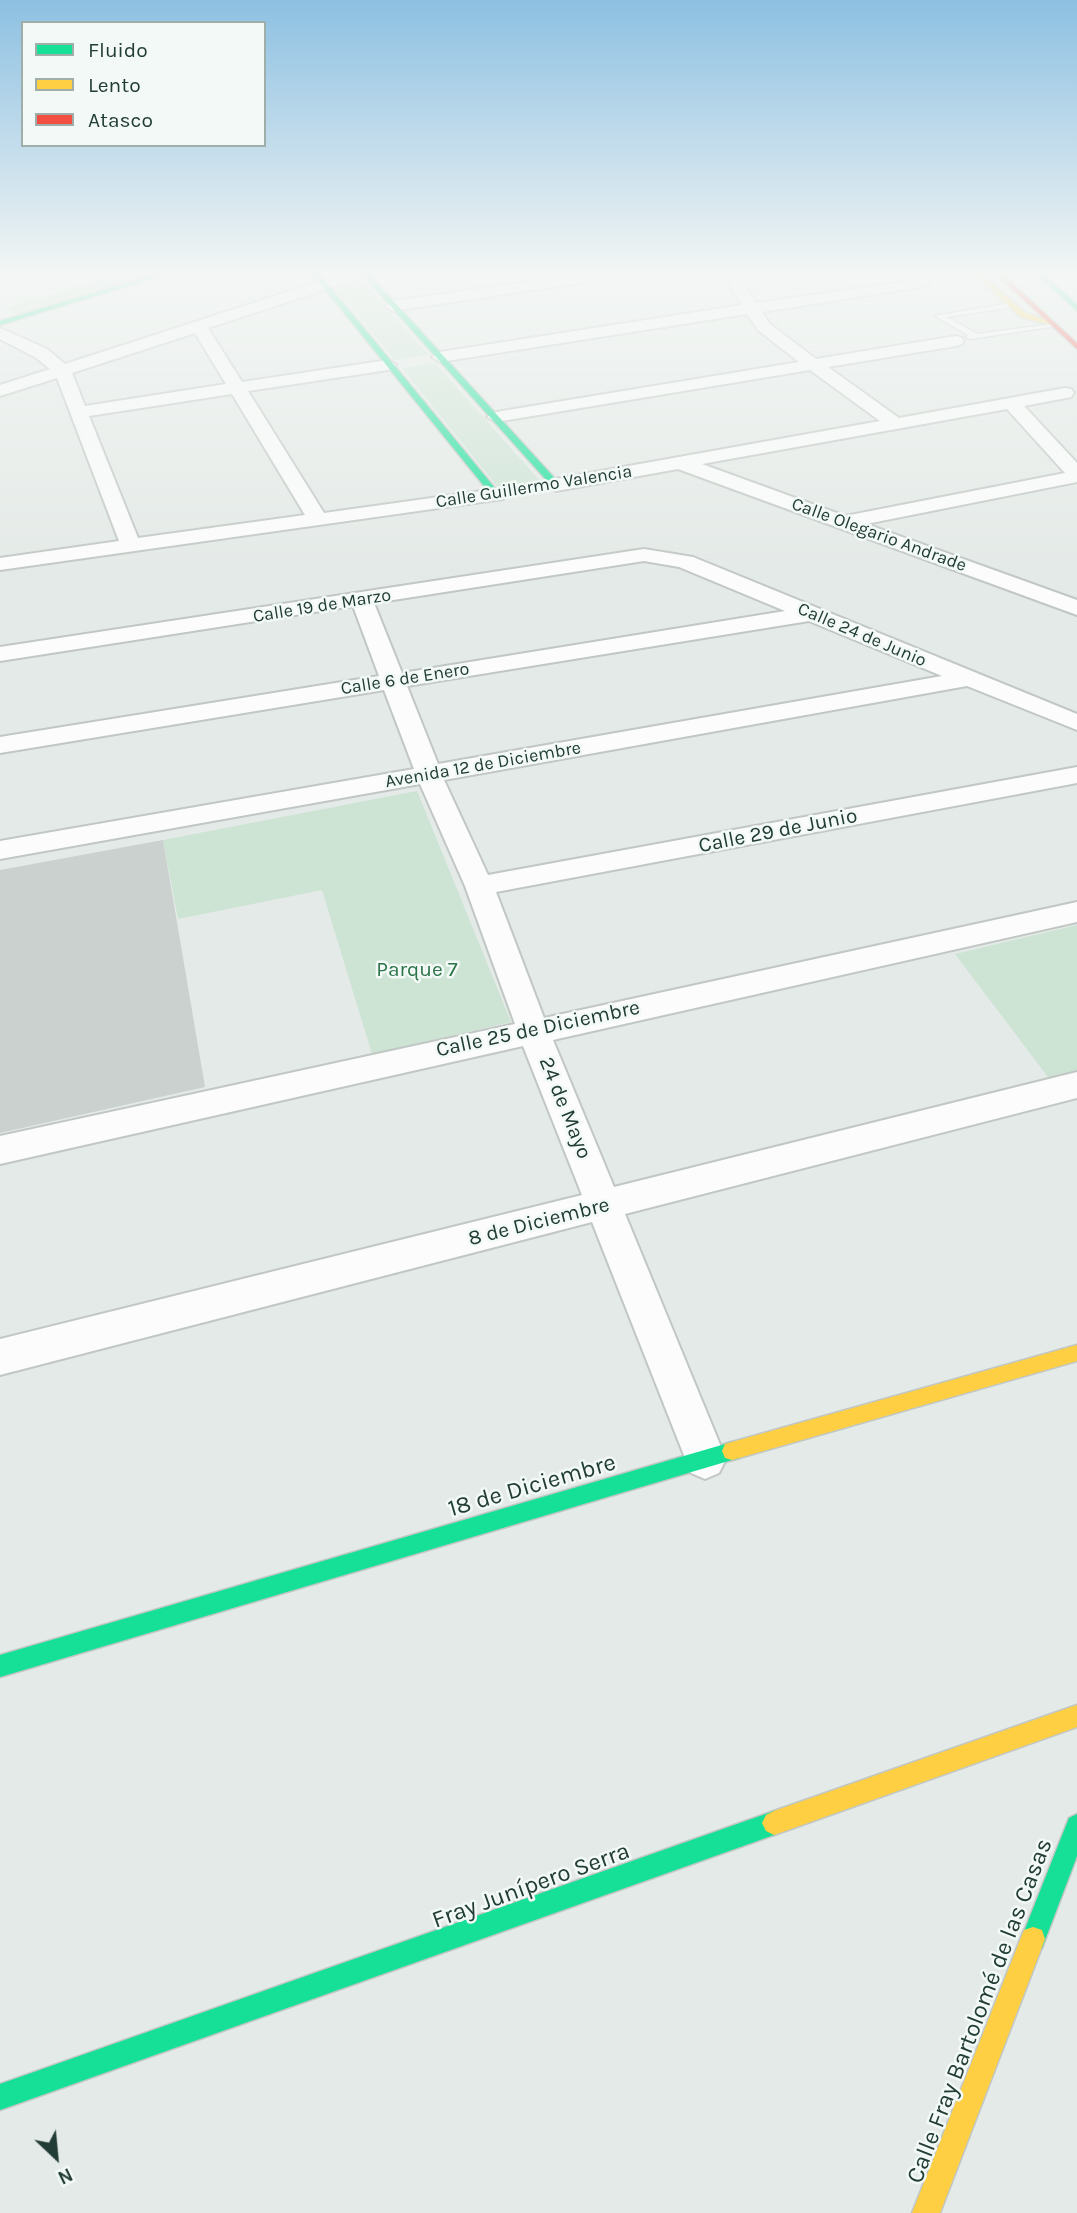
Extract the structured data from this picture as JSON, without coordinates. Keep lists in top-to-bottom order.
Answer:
{
  "streets": {
    "main road": [
      "Calle Guillermo Valencia",
      "18 de Diciembre",
      "Fray Junípero Serra",
      "Calle Fray Bartolomé de las Casas"
    ],
    "street": [
      "Calle Olegario Andrade",
      "Calle 19 de Marzo",
      "Calle 24 de Junio",
      "Calle 6 de Enero",
      "Avenida 12 de Diciembre",
      "Calle 29 de Junio",
      "Calle 25 de Diciembre",
      "24 de Mayo",
      "8 de Diciembre"
    ]
  },
  "crossings": [
    ["Calle Guillermo Valencia", "Calle Olegario Andrade"],
    ["Calle 19 de Marzo", "Calle 24 de Junio"],
    ["Calle 19 de Marzo", "24 de Mayo"],
    ["Calle 24 de Junio", "Calle 6 de Enero"],
    ["Calle 24 de Junio", "Avenida 12 de Diciembre"],
    ["Calle 6 de Enero", "24 de Mayo"],
    ["Avenida 12 de Diciembre", "24 de Mayo"],
    ["Calle 29 de Junio", "24 de Mayo"],
    ["Calle 25 de Diciembre", "24 de Mayo"],
    ["24 de Mayo", "8 de Diciembre"],
    ["24 de Mayo", "18 de Diciembre"]
  ],
  "parks": ["Parque 7"],
  "legend": ["Fluido", "Lento", "Atasco"],
  "north": "bottom right"
}
